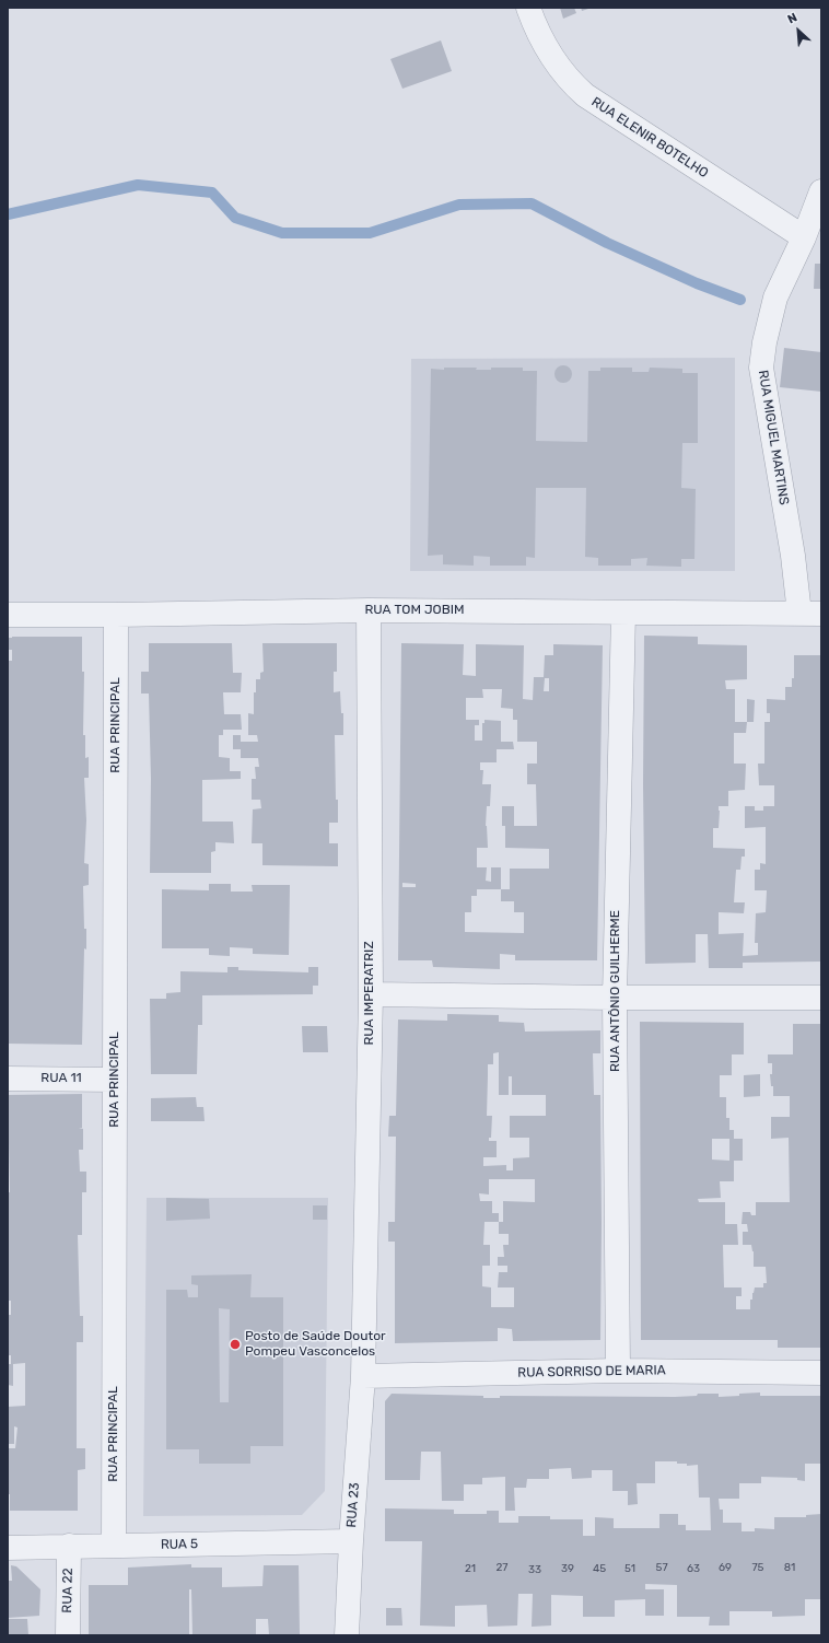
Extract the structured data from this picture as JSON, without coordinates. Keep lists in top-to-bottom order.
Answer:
{
  "streets": {
    "street": [
      "RUA ELENIR BOTELHO",
      "RUA MIGUEL MARTINS",
      "RUA TOM JOBIM",
      "RUA PRINCIPAL",
      "RUA ANTÔNIO GUILHERME",
      "RUA IMPERATRIZ",
      "RUA 11",
      "RUA SORRISO DE MARIA",
      "RUA 23",
      "RUA 5",
      "RUA 22"
    ]
  },
  "crossings": [
    ["RUA ELENIR BOTELHO", "RUA MIGUEL MARTINS"],
    ["RUA MIGUEL MARTINS", "RUA TOM JOBIM"],
    ["RUA TOM JOBIM", "RUA PRINCIPAL"],
    ["RUA TOM JOBIM", "RUA ANTÔNIO GUILHERME"],
    ["RUA TOM JOBIM", "RUA IMPERATRIZ"],
    ["RUA PRINCIPAL", "RUA 11"],
    ["RUA PRINCIPAL", "RUA 5"],
    ["RUA ANTÔNIO GUILHERME", "RUA SORRISO DE MARIA"],
    ["RUA IMPERATRIZ", "RUA SORRISO DE MARIA"],
    ["RUA IMPERATRIZ", "RUA 23"],
    ["RUA SORRISO DE MARIA", "RUA 23"],
    ["RUA 23", "RUA 5"],
    ["RUA 5", "RUA 22"]
  ],
  "places": ["Posto de Saúde Doutor Pompeu Vasconcelos"],
  "house_numbers": [
    "27",
    "57",
    "69",
    "75",
    "81",
    "21",
    "39",
    "45",
    "51",
    "63",
    "33"
  ],
  "north": "top left"
}
